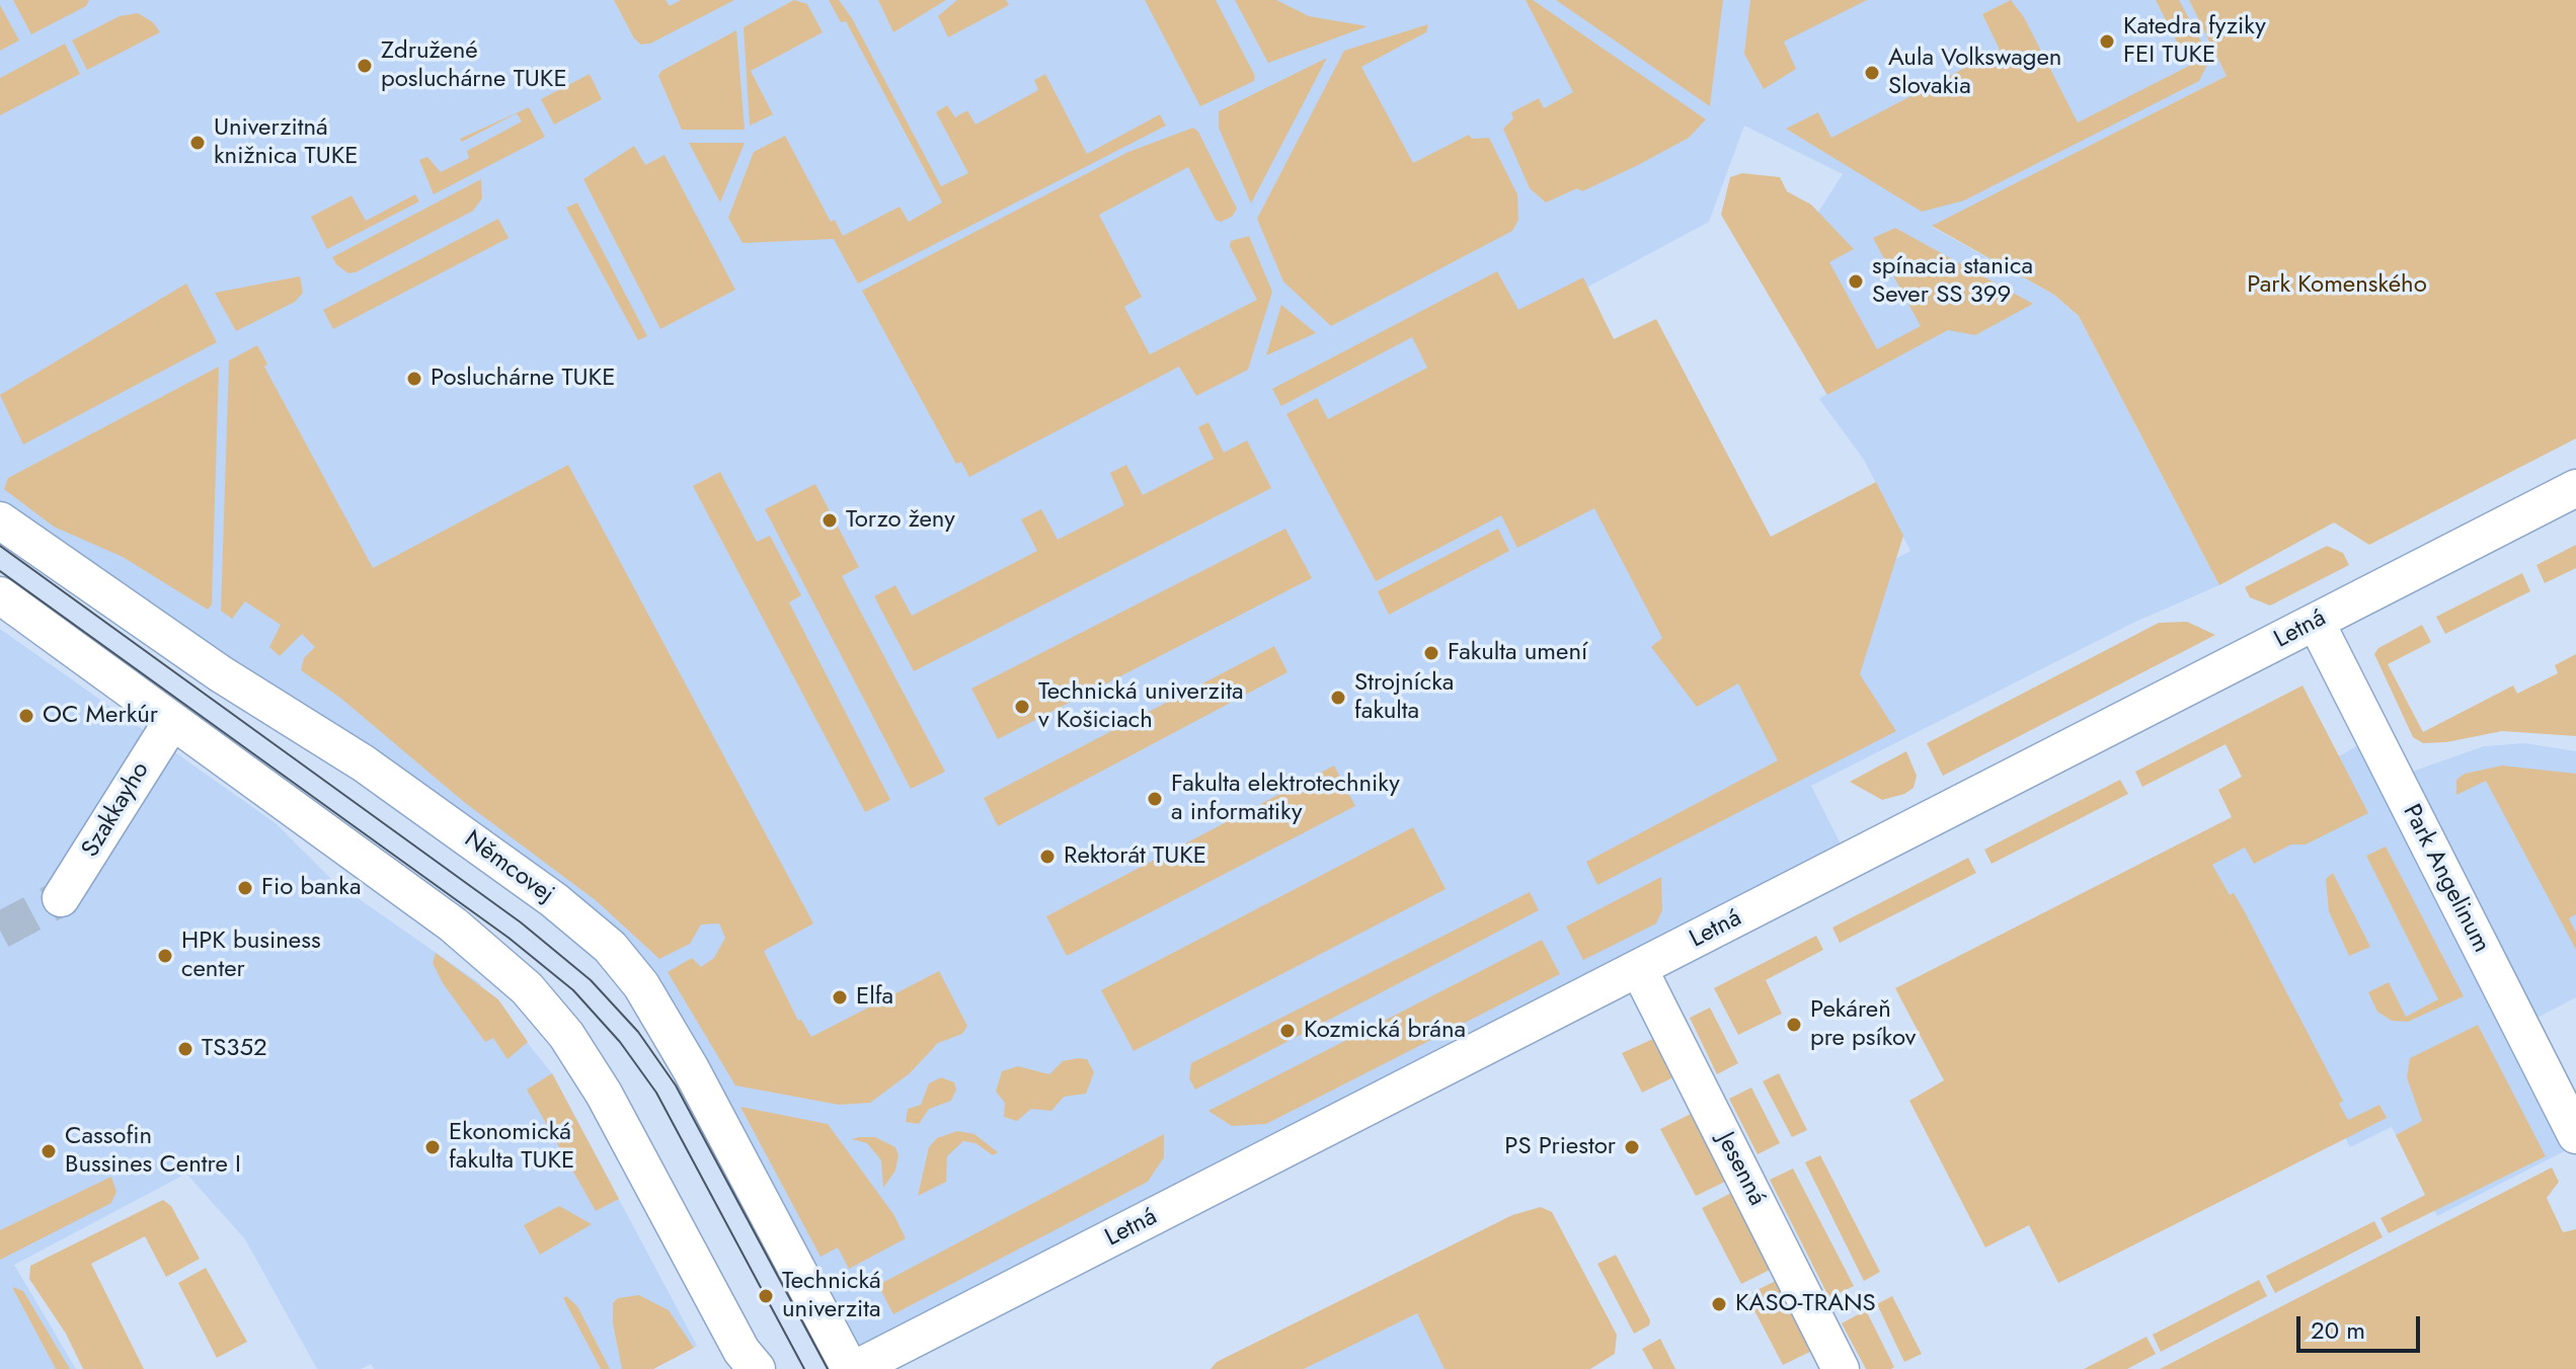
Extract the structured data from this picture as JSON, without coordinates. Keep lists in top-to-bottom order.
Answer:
{
  "streets": {
    "street": [
      "Letná",
      "Szakkayho",
      "Němcovej",
      "Park Angelinum",
      "Jesenná"
    ]
  },
  "crossings": [
    ["Letná", "Němcovej"],
    ["Letná", "Park Angelinum"],
    ["Letná", "Jesenná"]
  ],
  "parks": ["Park Komenského"],
  "places": [
    "Katedra fyziky FEI TUKE",
    "Združené posluchárne TUKE",
    "Aula Volkswagen Slovakia",
    "Univerzitná knižnica TUKE",
    "spínacia stanica Sever SS 399",
    "Posluchárne TUKE",
    "Torzo ženy",
    "Fakulta umení",
    "Strojnícka fakulta",
    "Technická univerzita v Košiciach",
    "OC Merkúr",
    "Fakulta elektrotechniky a informatiky",
    "Rektorát TUKE",
    "Fio banka",
    "HPK business center",
    "Elfa",
    "Pekáreň pre psíkov",
    "Kozmická brána",
    "TS352",
    "Ekonomická fakulta TUKE",
    "PS Priestor",
    "Cassofin Bussines Centre I",
    "Technická univerzita",
    "KASO-TRANS"
  ],
  "scale_bar": "20 m"
}
